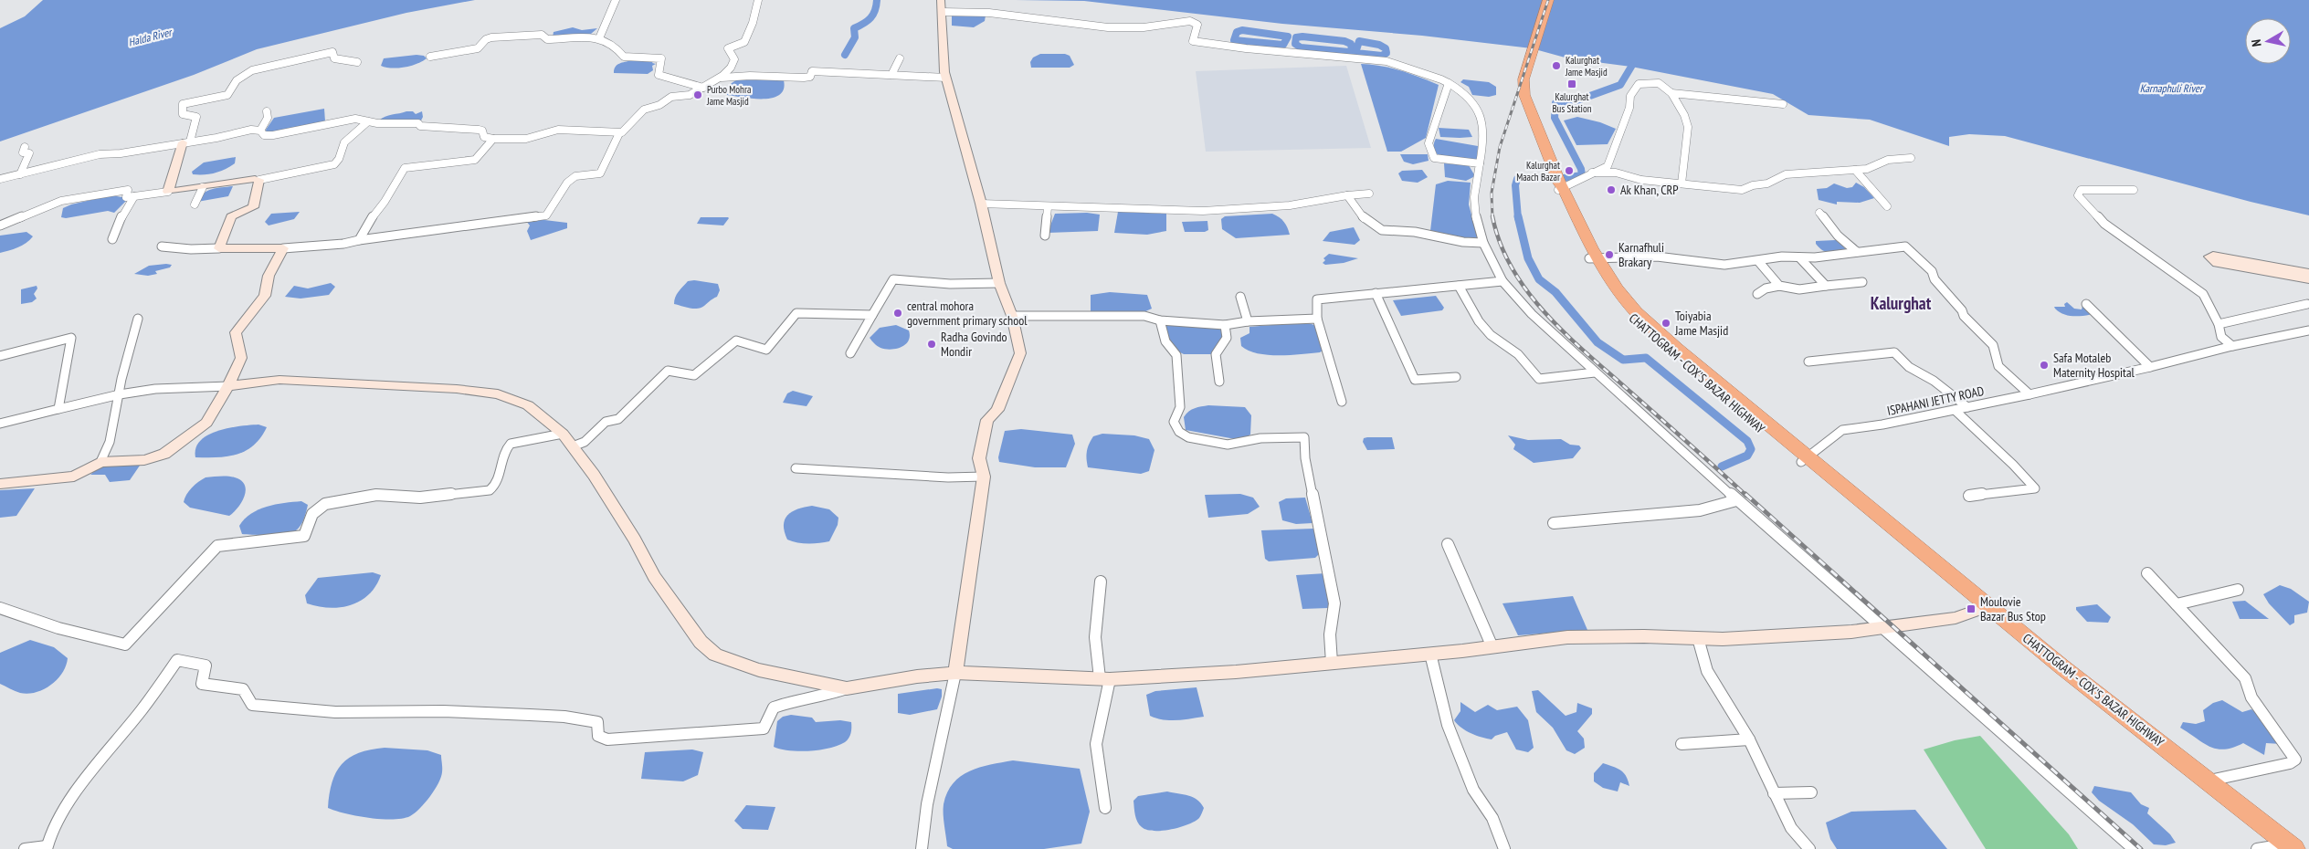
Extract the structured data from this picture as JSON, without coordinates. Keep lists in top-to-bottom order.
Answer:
{
  "streets": {
    "highway": ["CHATTOGRAM - COX'S BAZAR HIGHWAY"],
    "street": ["ISPAHANI JETTY ROAD"]
  },
  "crossings": [
    ["CHATTOGRAM - COX'S BAZAR HIGHWAY", "ISPAHANI JETTY ROAD"]
  ],
  "districts": ["Kalurghat"],
  "water": ["Halda River", "Karnaphuli River"],
  "places": {
    "other": [
      "Kalurghat Jame Masjid",
      "Purbo Mohra Jame Masjid",
      "Kalurghat Maach Bazar",
      "Ak Khan, CRP",
      "Karnafhuli Brakary",
      "central mohora government primary school",
      "Toiyabia Jame Masjid",
      "Radha Govindo Mondir",
      "Safa Motaleb Maternity Hospital"
    ],
    "transit": ["Kalurghat Bus Station", "Moulovie Bazar Bus Stop"]
  },
  "north": "left"
}
